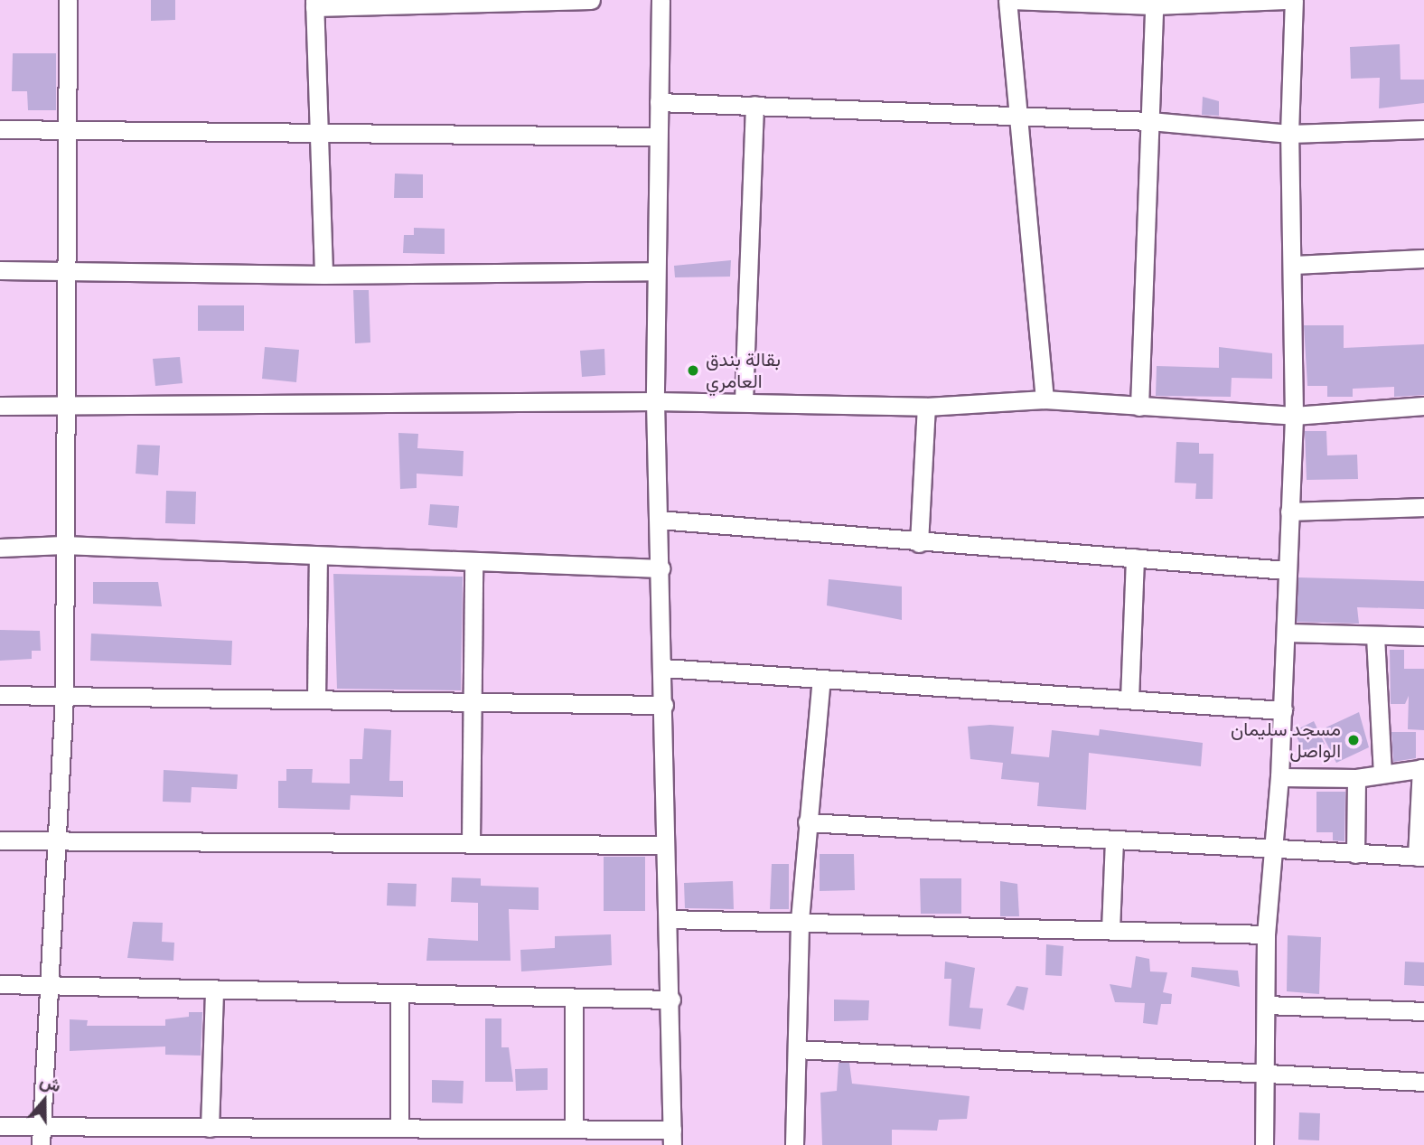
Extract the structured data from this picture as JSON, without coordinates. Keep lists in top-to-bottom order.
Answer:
{
  "places": ["بقالة بندق العامري", "مسجد سليمان الواصل"],
  "north": "top"
}
